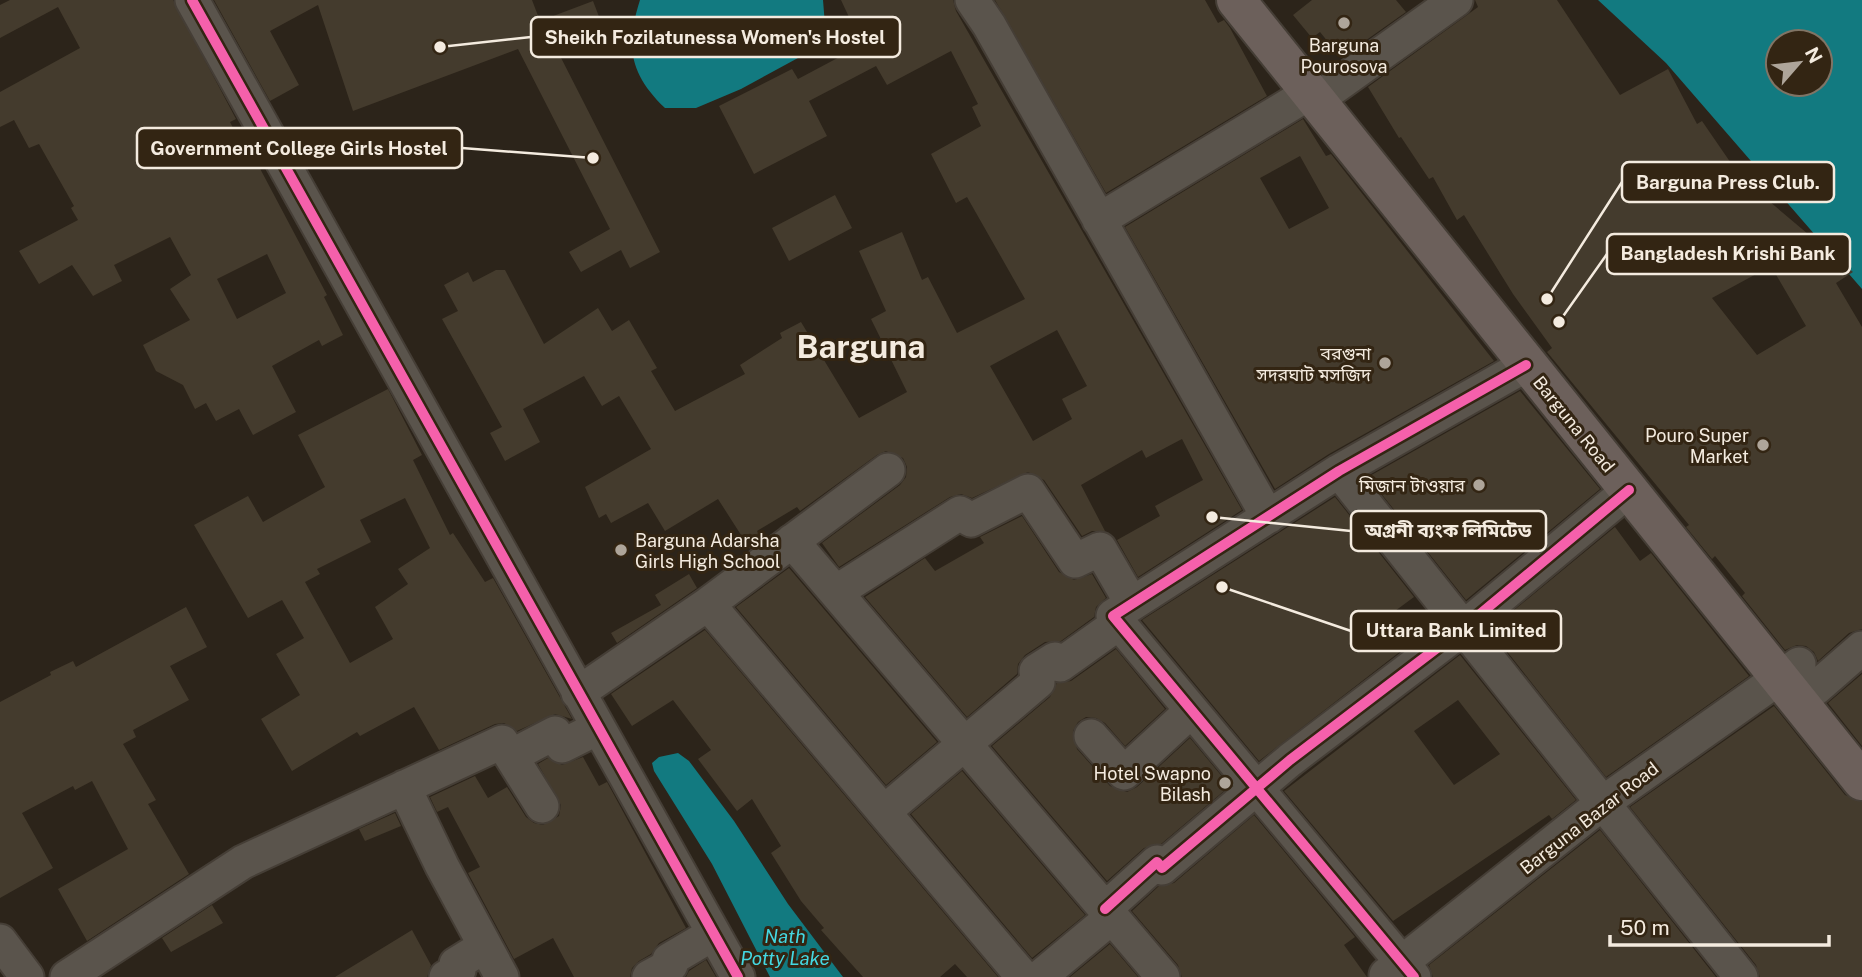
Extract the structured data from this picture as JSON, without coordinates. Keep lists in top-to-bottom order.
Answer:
{
  "streets": {
    "main road": ["Barguna Road"],
    "street": ["Barguna Bazar Road"]
  },
  "crossings": [
    ["Barguna Road", "Barguna Bazar Road"]
  ],
  "districts": ["Barguna"],
  "water": ["Nath Potty Lake"],
  "places": [
    "Barguna Pourosova",
    "Sheikh Fozilatunessa Women's Hostel",
    "Government College Girls Hostel",
    "Barguna Press Club.",
    "Bangladesh Krishi Bank",
    "বরগুনা সদরঘাট মসজিদ",
    "Pouro Super Market",
    "মিজান টাওয়ার",
    "অগ্রনী ব্যংক লিমিটেড",
    "Barguna Adarsha Girls High School",
    "Uttara Bank Limited",
    "Hotel Swapno Bilash"
  ],
  "scale_bar": "50 m",
  "north": "top right"
}
